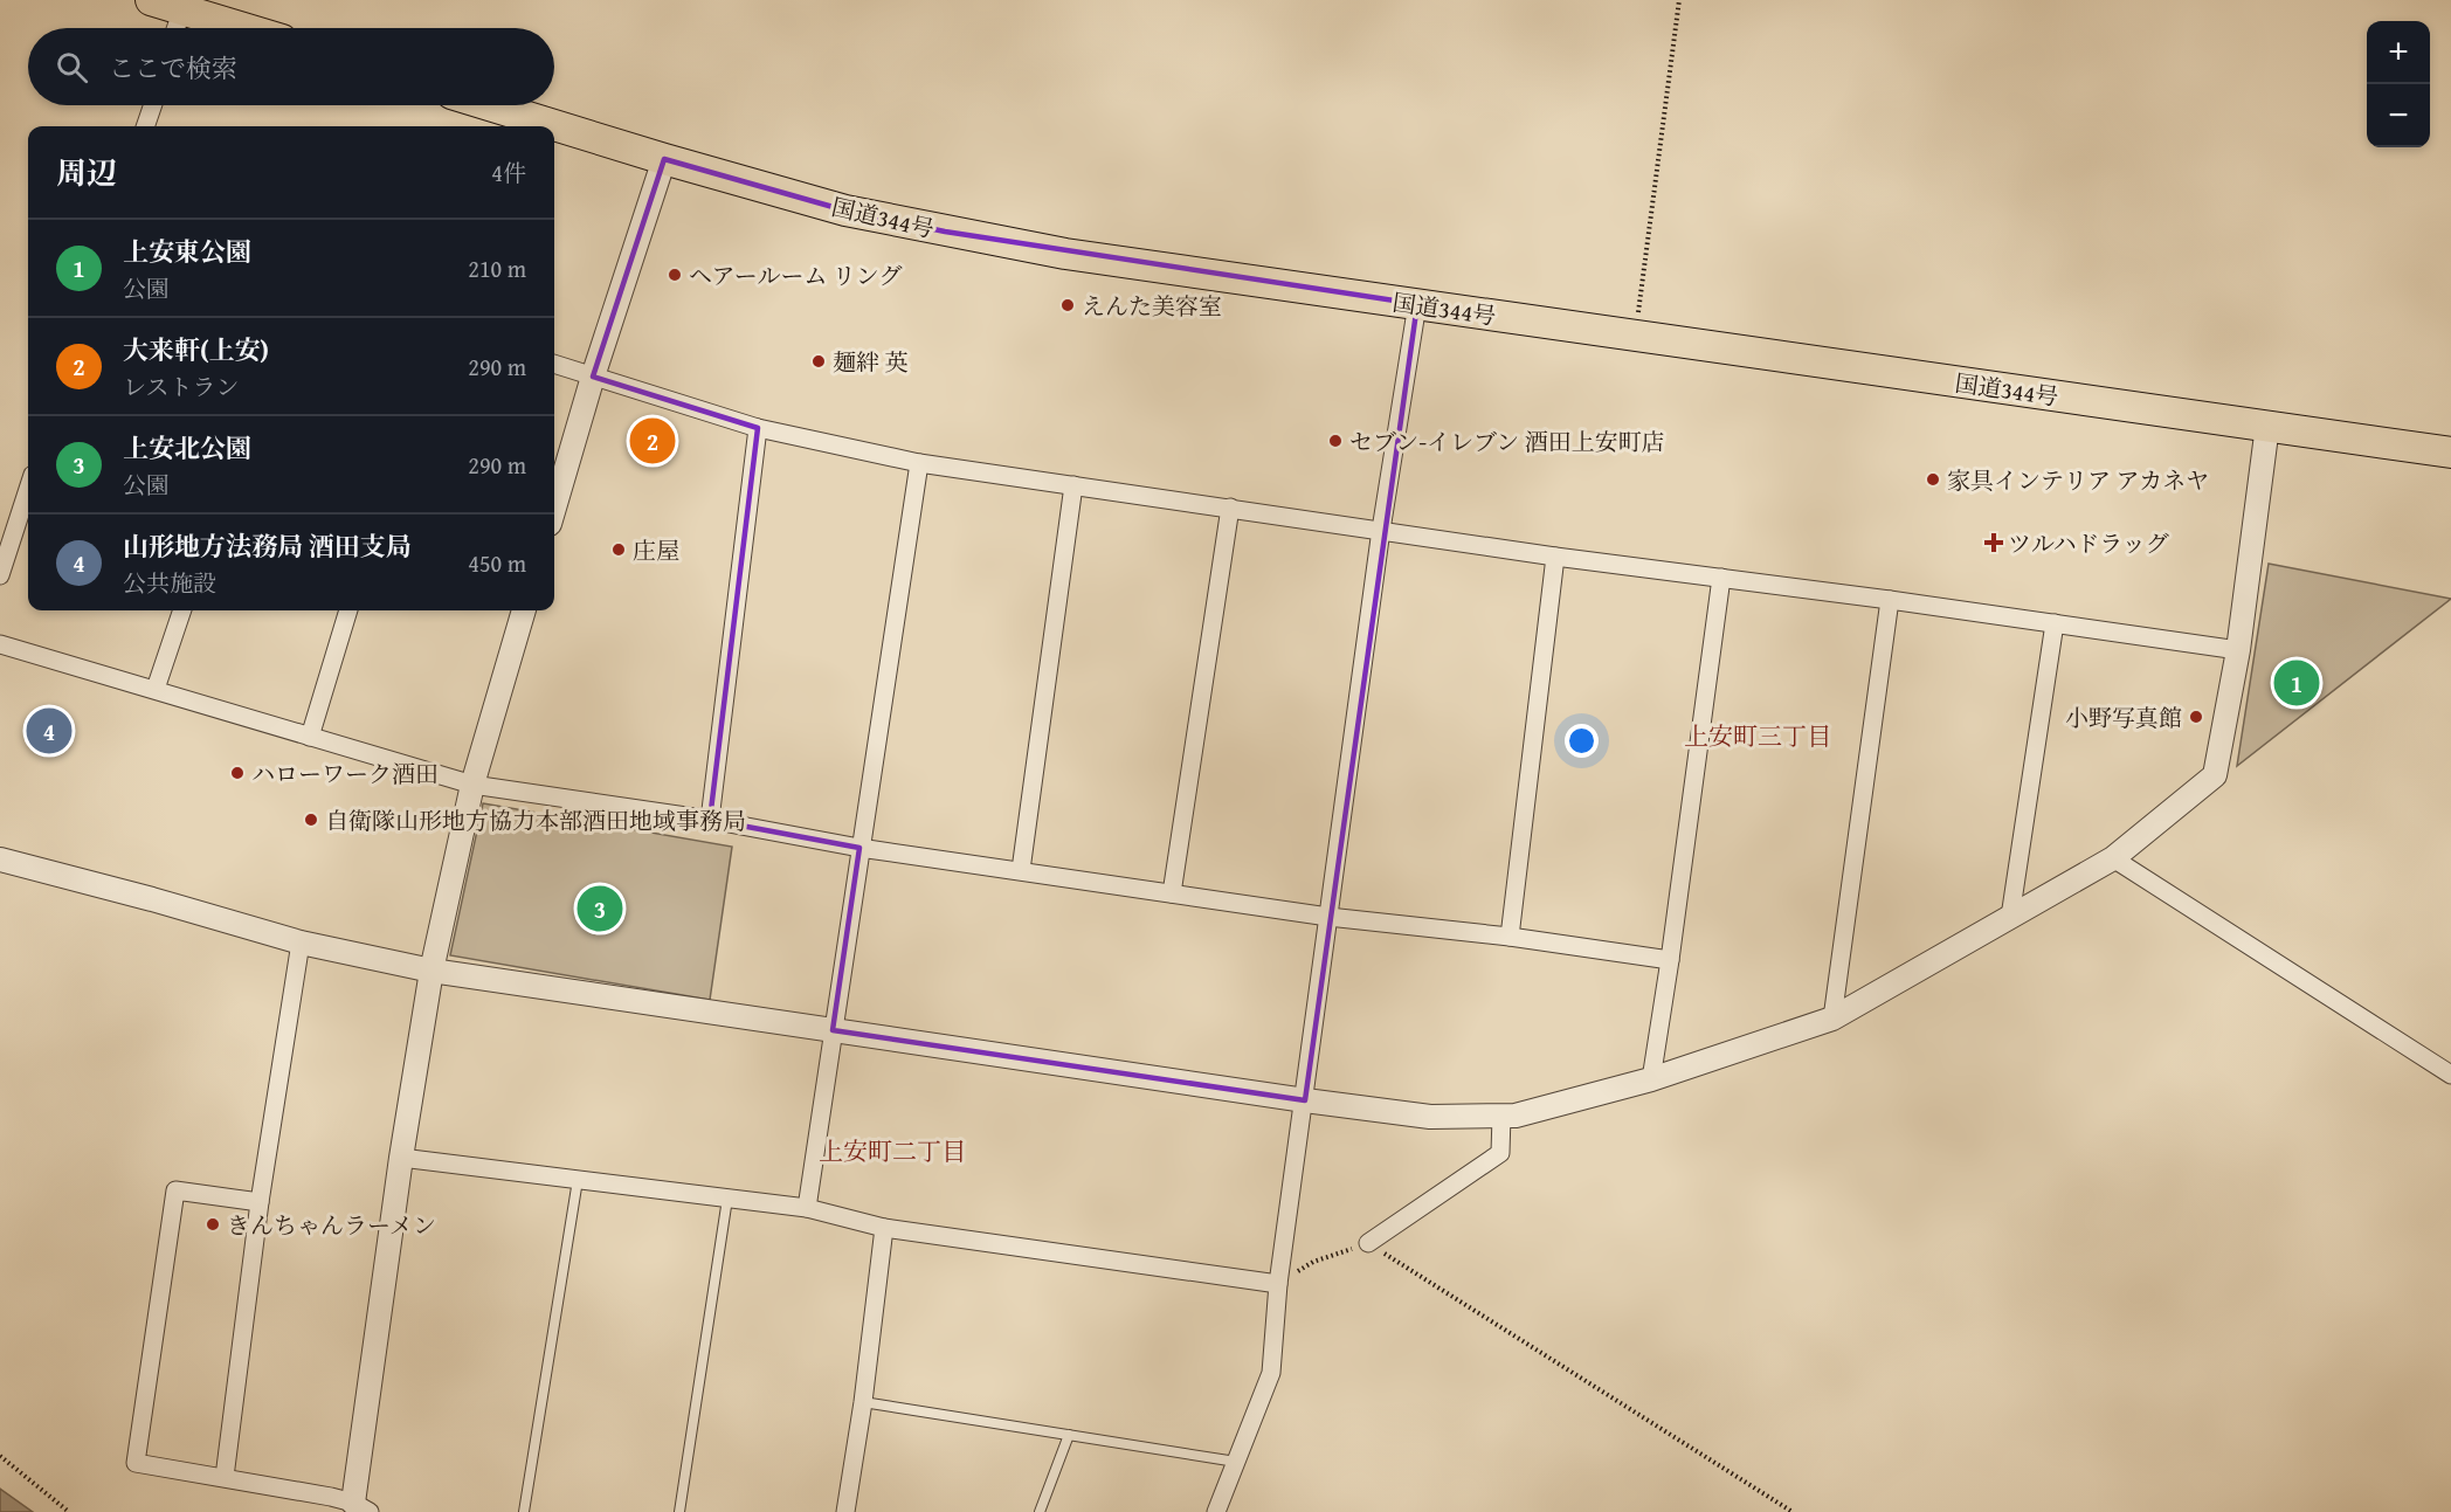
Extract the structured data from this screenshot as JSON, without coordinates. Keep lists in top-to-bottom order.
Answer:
{
  "streets": {
    "highway": ["国道344号"]
  },
  "districts": ["上安町三丁目", "上安町二丁目"],
  "places": {
    "other": [
      "ヘアールーム リング",
      "えんた美容室",
      "麺絆 英",
      "セブン-イレブン 酒田上安町店",
      "家具インテリア アカネヤ",
      "庄屋",
      "小野写真館",
      "ハローワーク酒田",
      "自衛隊山形地方協力本部酒田地域事務局",
      "きんちゃんラーメン"
    ],
    "health": ["ツルハドラッグ"]
  },
  "page": {
    "map_buttons": ["+", "−"],
    "search": "ここで検索",
    "heading": ["周辺", "4件"],
    "list": [
      {
        "mark": "1",
        "name": "上安東公園",
        "note": "公園",
        "value": "210 m"
      },
      {
        "mark": "2",
        "name": "大来軒(上安)",
        "note": "レストラン",
        "value": "290 m"
      },
      {
        "mark": "3",
        "name": "上安北公園",
        "note": "公園",
        "value": "290 m"
      },
      {
        "mark": "4",
        "name": "山形地方法務局 酒田支局",
        "note": "公共施設",
        "value": "450 m"
      }
    ],
    "pins": [
      "2",
      "1",
      "4",
      "3"
    ]
  }
}
